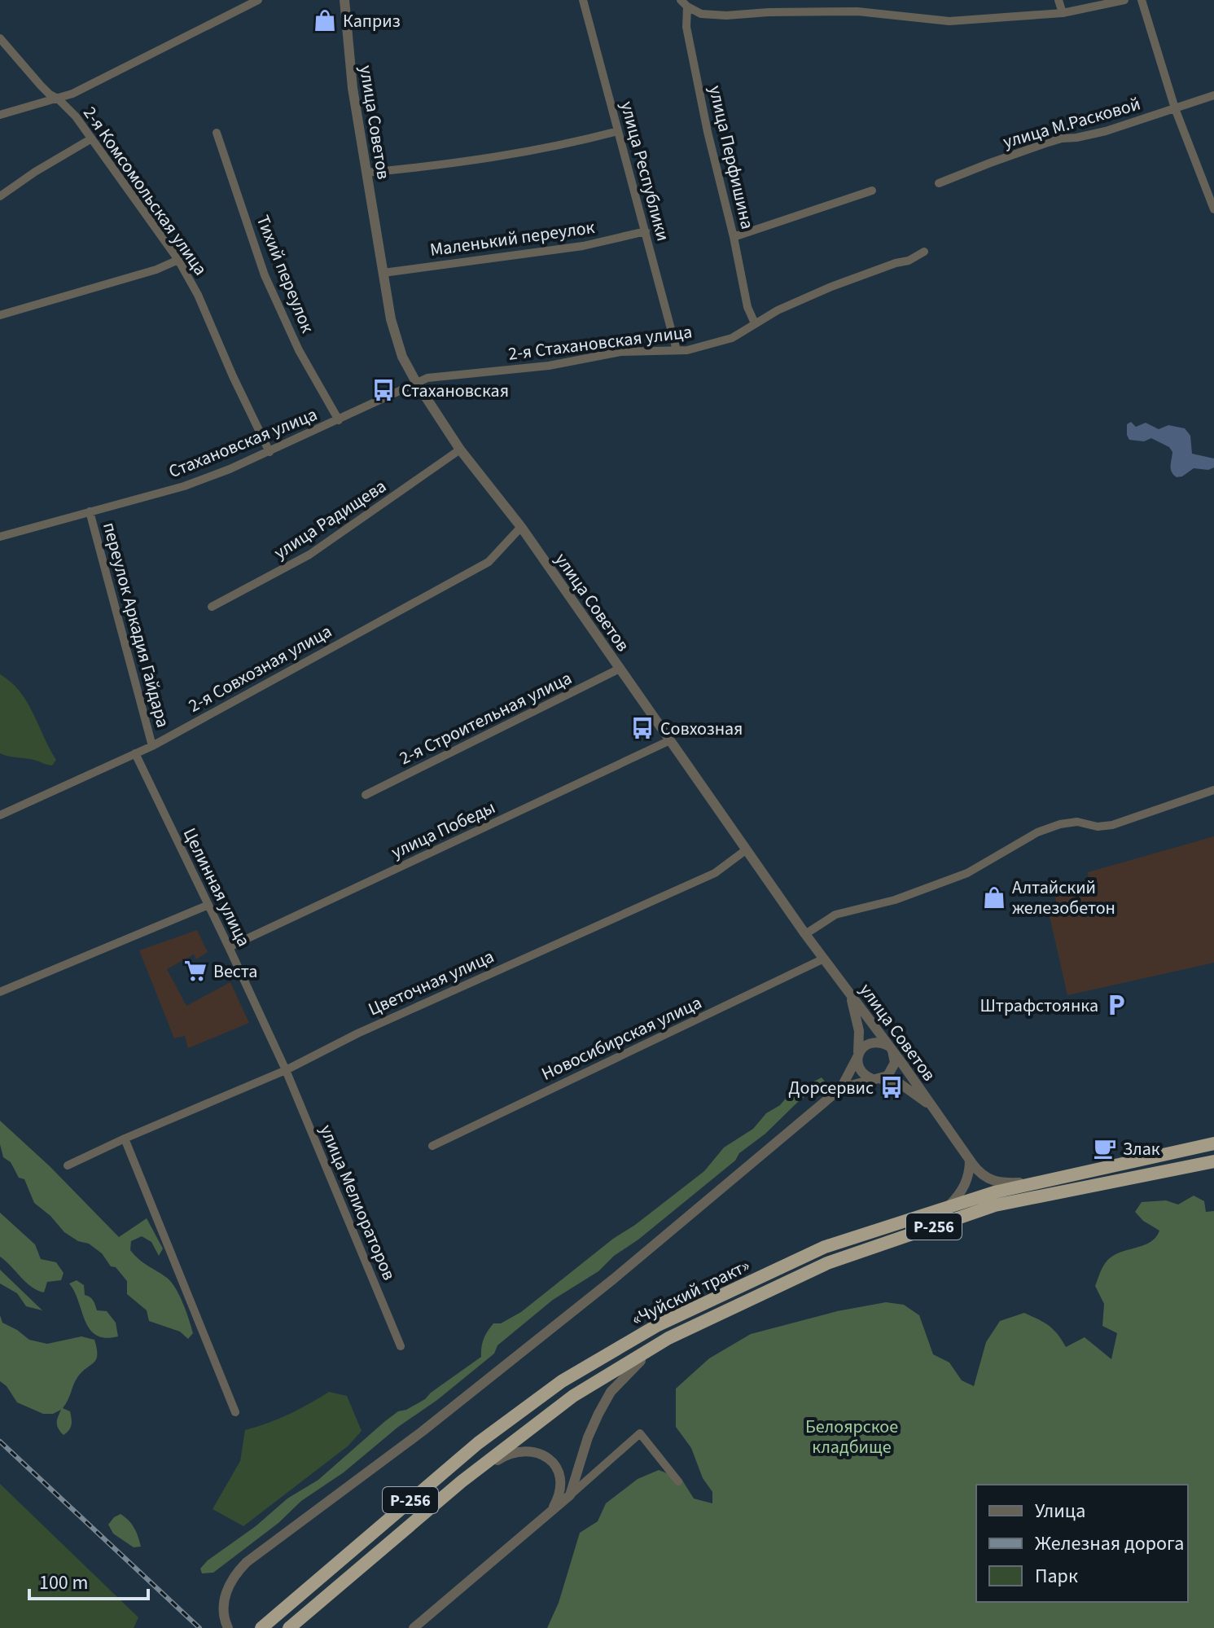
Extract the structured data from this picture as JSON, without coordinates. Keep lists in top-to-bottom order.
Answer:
{
  "streets": {
    "highway": ["Р-256", "«Чуйский тракт»"],
    "street": [
      "улица Советов",
      "улица М.Расковой",
      "улица Перфишина",
      "улица Республики",
      "2-я Комсомольская улица",
      "Маленький переулок",
      "Тихий переулок",
      "2-я Стахановская улица",
      "Стахановская улица",
      "улица Радищева",
      "переулок Аркадия Гайдара",
      "2-я Совхозная улица",
      "2-я Строительная улица",
      "улица Победы",
      "Целинная улица",
      "Цветочная улица",
      "Новосибирская улица",
      "улица Мелиораторов"
    ]
  },
  "crossings": [
    ["улица Советов", "Маленький переулок"],
    ["улица Советов", "2-я Стахановская улица"],
    ["улица Советов", "Стахановская улица"],
    ["улица Советов", "улица Радищева"],
    ["улица Советов", "2-я Совхозная улица"],
    ["улица Советов", "2-я Строительная улица"],
    ["улица Советов", "улица Победы"],
    ["улица Советов", "Цветочная улица"],
    ["улица Советов", "Новосибирская улица"],
    ["улица Советов", "«Чуйский тракт»"],
    ["улица Перфишина", "2-я Стахановская улица"],
    ["улица Республики", "Маленький переулок"],
    ["улица Республики", "2-я Стахановская улица"],
    ["2-я Комсомольская улица", "Стахановская улица"],
    ["Тихий переулок", "Стахановская улица"],
    ["2-я Стахановская улица", "Стахановская улица"],
    ["Стахановская улица", "переулок Аркадия Гайдара"],
    ["переулок Аркадия Гайдара", "2-я Совхозная улица"],
    ["2-я Совхозная улица", "Целинная улица"],
    ["улица Победы", "Целинная улица"],
    ["Целинная улица", "Цветочная улица"],
    ["Целинная улица", "улица Мелиораторов"],
    ["Цветочная улица", "улица Мелиораторов"]
  ],
  "parks": ["Белоярское кладбище"],
  "places": {
    "shop": ["Каприз", "Алтайский железобетон"],
    "bus stop": ["Стахановская", "Совхозная", "Дорсервис"],
    "supermarket": ["Веста"],
    "parking": ["Штрафстоянка"],
    "cafe": ["Злак"]
  },
  "legend": ["Улица", "Железная дорога", "Парк"],
  "scale_bar": "100 m"
}
